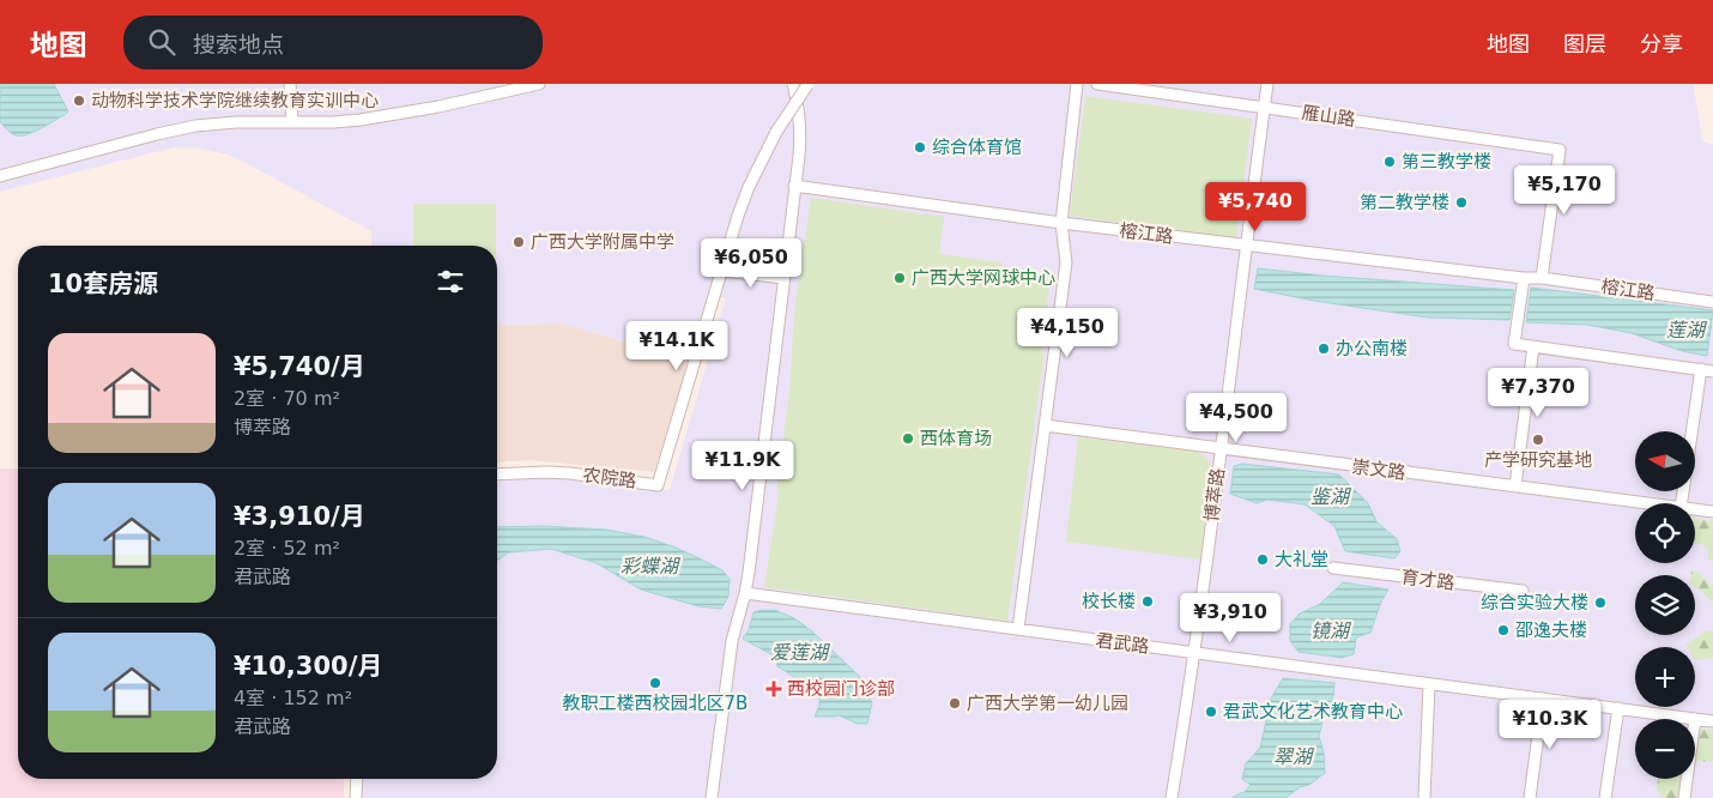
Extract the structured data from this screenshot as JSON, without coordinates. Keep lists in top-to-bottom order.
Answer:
{
  "streets": {
    "street": [
      "雁山路",
      "榕江路",
      "崇文路",
      "农院路",
      "博萃路",
      "育才路",
      "君武路"
    ]
  },
  "crossings": [
    ["雁山路", "榕江路"],
    ["雁山路", "博萃路"],
    ["榕江路", "博萃路"],
    ["崇文路", "博萃路"],
    ["博萃路", "君武路"]
  ],
  "water": [
    "莲湖",
    "鉴湖",
    "彩蝶湖",
    "镜湖",
    "爱莲湖",
    "翠湖"
  ],
  "places": {
    "other": [
      "动物科学技术学院继续教育实训中心",
      "综合体育馆",
      "第三教学楼",
      "第二教学楼",
      "广西大学附属中学",
      "广西大学网球中心",
      "办公南楼",
      "西体育场",
      "产学研究基地",
      "大礼堂",
      "校长楼",
      "综合实验大楼",
      "邵逸夫楼",
      "教职工楼西校园北区7B",
      "广西大学第一幼儿园",
      "君武文化艺术教育中心"
    ],
    "health": ["西校园门诊部"]
  },
  "north": "left",
  "page": {
    "header": "地图",
    "search": "搜索地点",
    "nav": ["地图", "图层", "分享"],
    "price": [
      "¥5,170",
      "¥5,740",
      "¥6,050",
      "¥4,150",
      "¥14.1K",
      "¥7,370",
      "¥4,500",
      "¥11.9K",
      "¥3,910",
      "¥10.3K"
    ],
    "heading": "10套房源",
    "list": [
      {
        "name": "¥5,740/月",
        "note": "2室 · 70 m² · 博萃路"
      },
      {
        "name": "¥3,910/月",
        "note": "2室 · 52 m² · 君武路"
      },
      {
        "name": "¥10,300/月",
        "note": "4室 · 152 m² · 君武路"
      }
    ],
    "map_buttons": ["+", "−"]
  }
}
